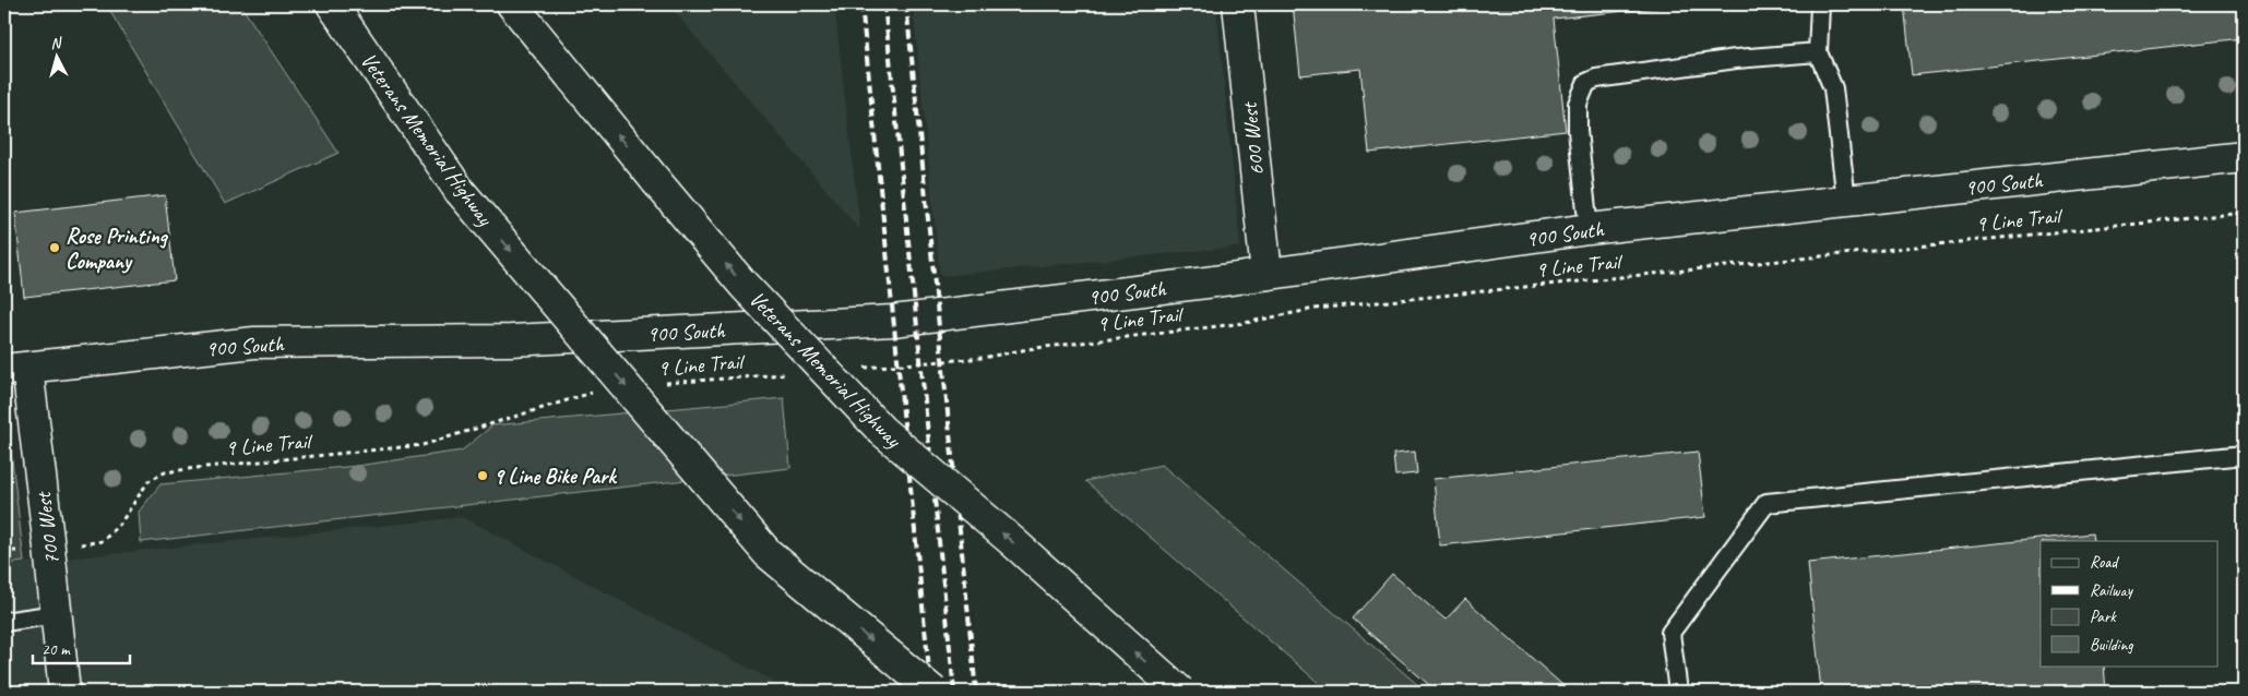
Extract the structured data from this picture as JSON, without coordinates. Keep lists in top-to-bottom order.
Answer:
{
  "streets": {
    "main road": [
      "Veterans Memorial Highway",
      "600 West",
      "900 South",
      "700 West"
    ],
    "path": ["9 Line Trail"]
  },
  "crossings": [
    ["600 West", "900 South"],
    ["900 South", "700 West"]
  ],
  "places": ["Rose Printing Company", "9 Line Bike Park"],
  "legend": [
    "Road",
    "Railway",
    "Park",
    "Building"
  ],
  "scale_bar": "20 m",
  "north": "top"
}
